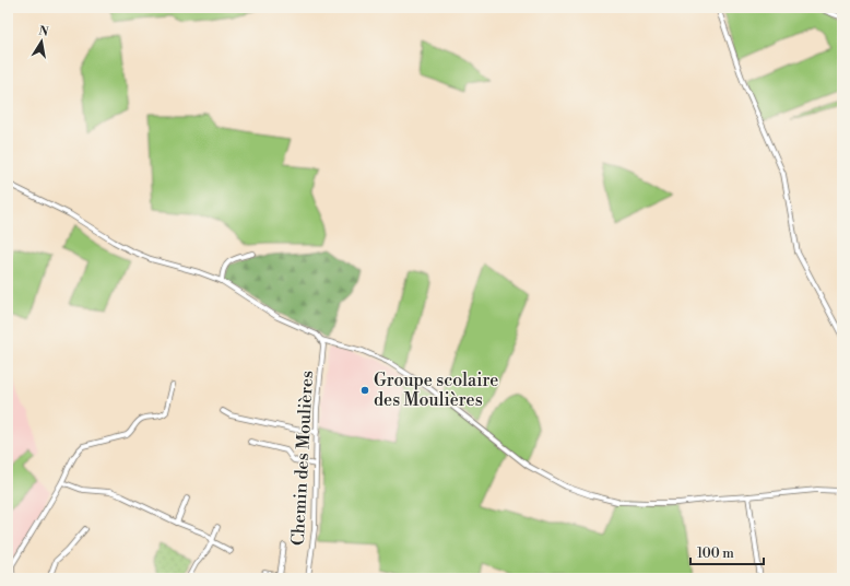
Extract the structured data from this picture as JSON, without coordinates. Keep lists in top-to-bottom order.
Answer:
{
  "streets": {
    "street": ["Chemin des Moulières"]
  },
  "places": ["Groupe scolaire des Moulières"],
  "scale_bar": "100 m",
  "north": "top"
}
